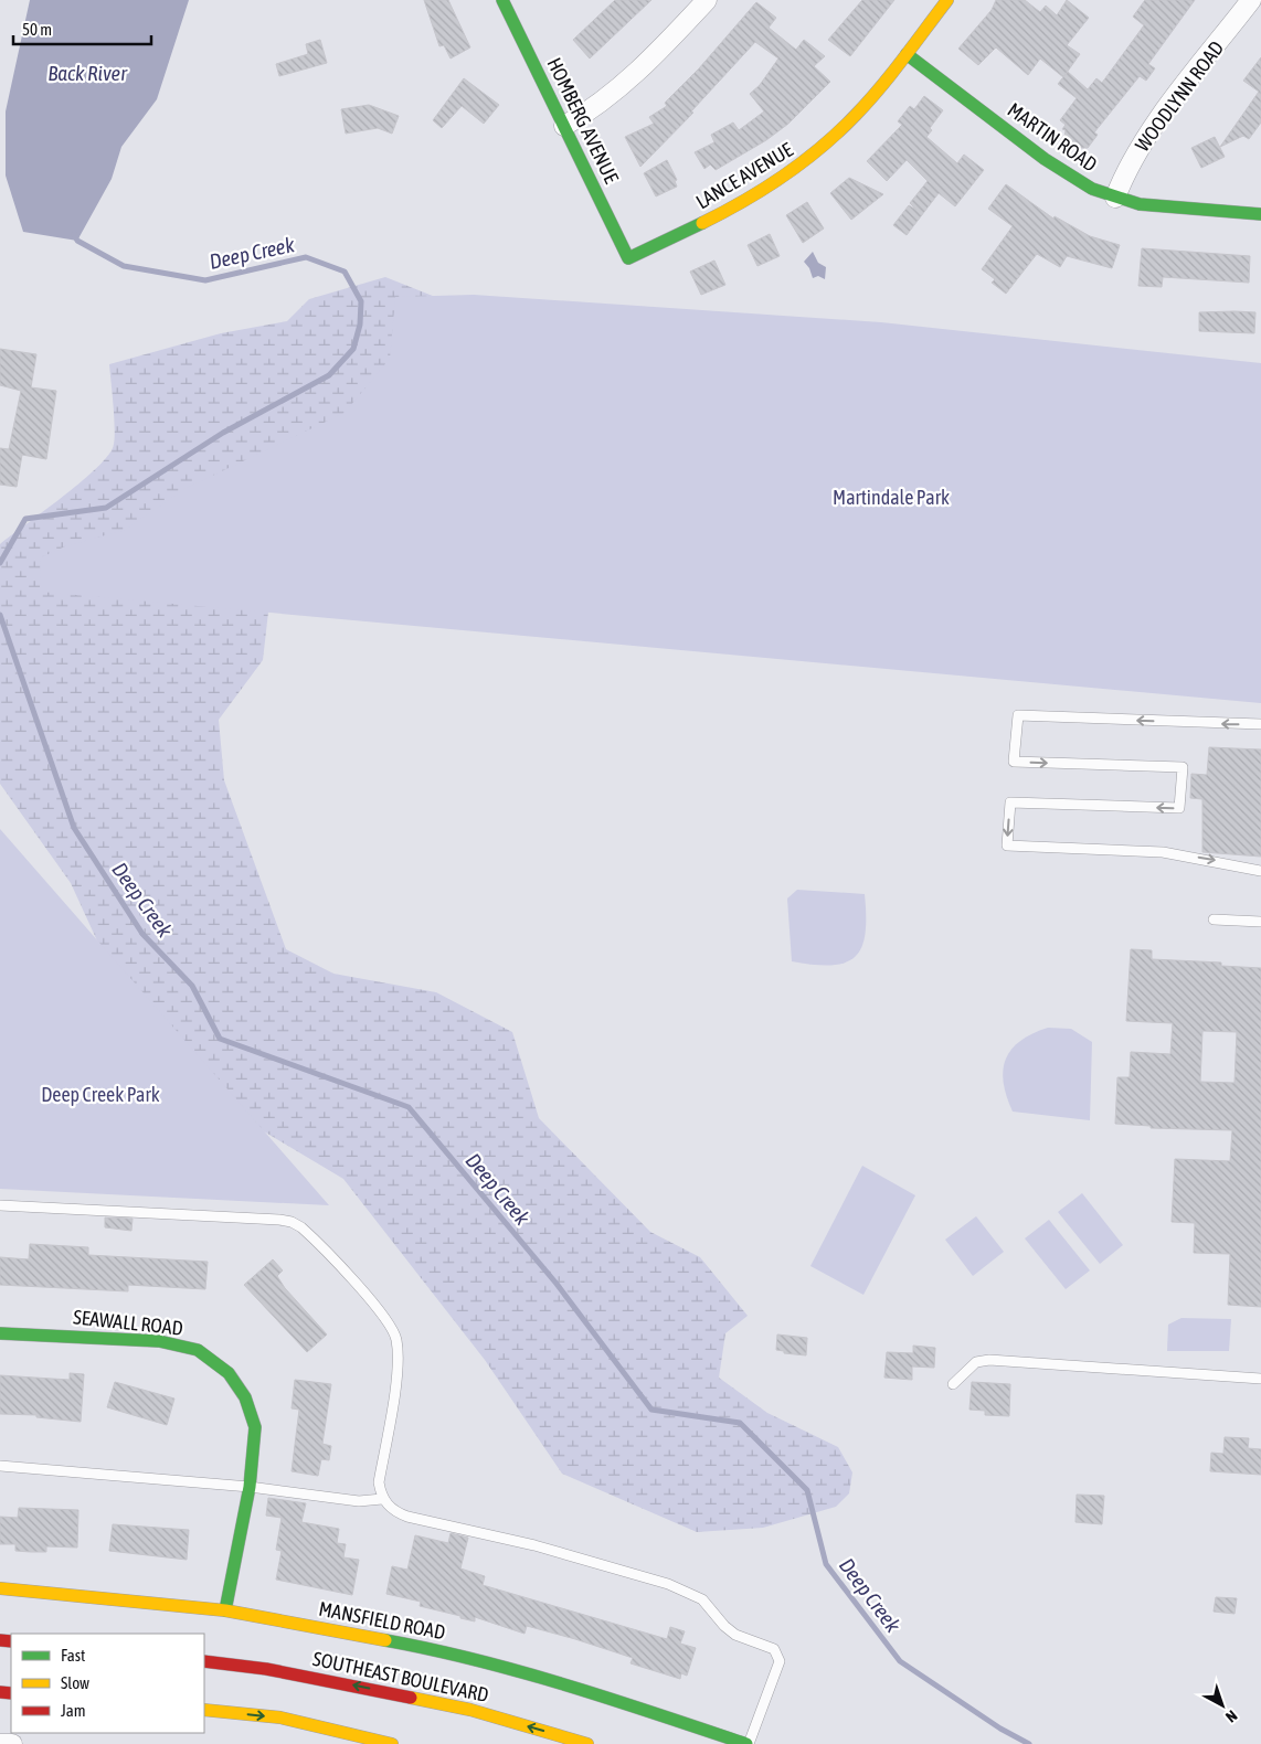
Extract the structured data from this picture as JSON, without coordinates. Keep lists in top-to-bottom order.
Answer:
{
  "streets": {
    "street": [
      "WOODLYNN ROAD",
      "HOMBERG AVENUE",
      "MARTIN ROAD",
      "LANCE AVENUE",
      "SEAWALL ROAD",
      "MANSFIELD ROAD",
      "SOUTHEAST BOULEVARD"
    ]
  },
  "crossings": [
    ["WOODLYNN ROAD", "MARTIN ROAD"],
    ["HOMBERG AVENUE", "LANCE AVENUE"],
    ["MARTIN ROAD", "LANCE AVENUE"],
    ["SEAWALL ROAD", "MANSFIELD ROAD"]
  ],
  "water": ["Back River", "Deep Creek"],
  "parks": ["Martindale Park", "Deep Creek Park"],
  "legend": ["Fast", "Slow", "Jam"],
  "scale_bar": "50 m",
  "north": "bottom right"
}
